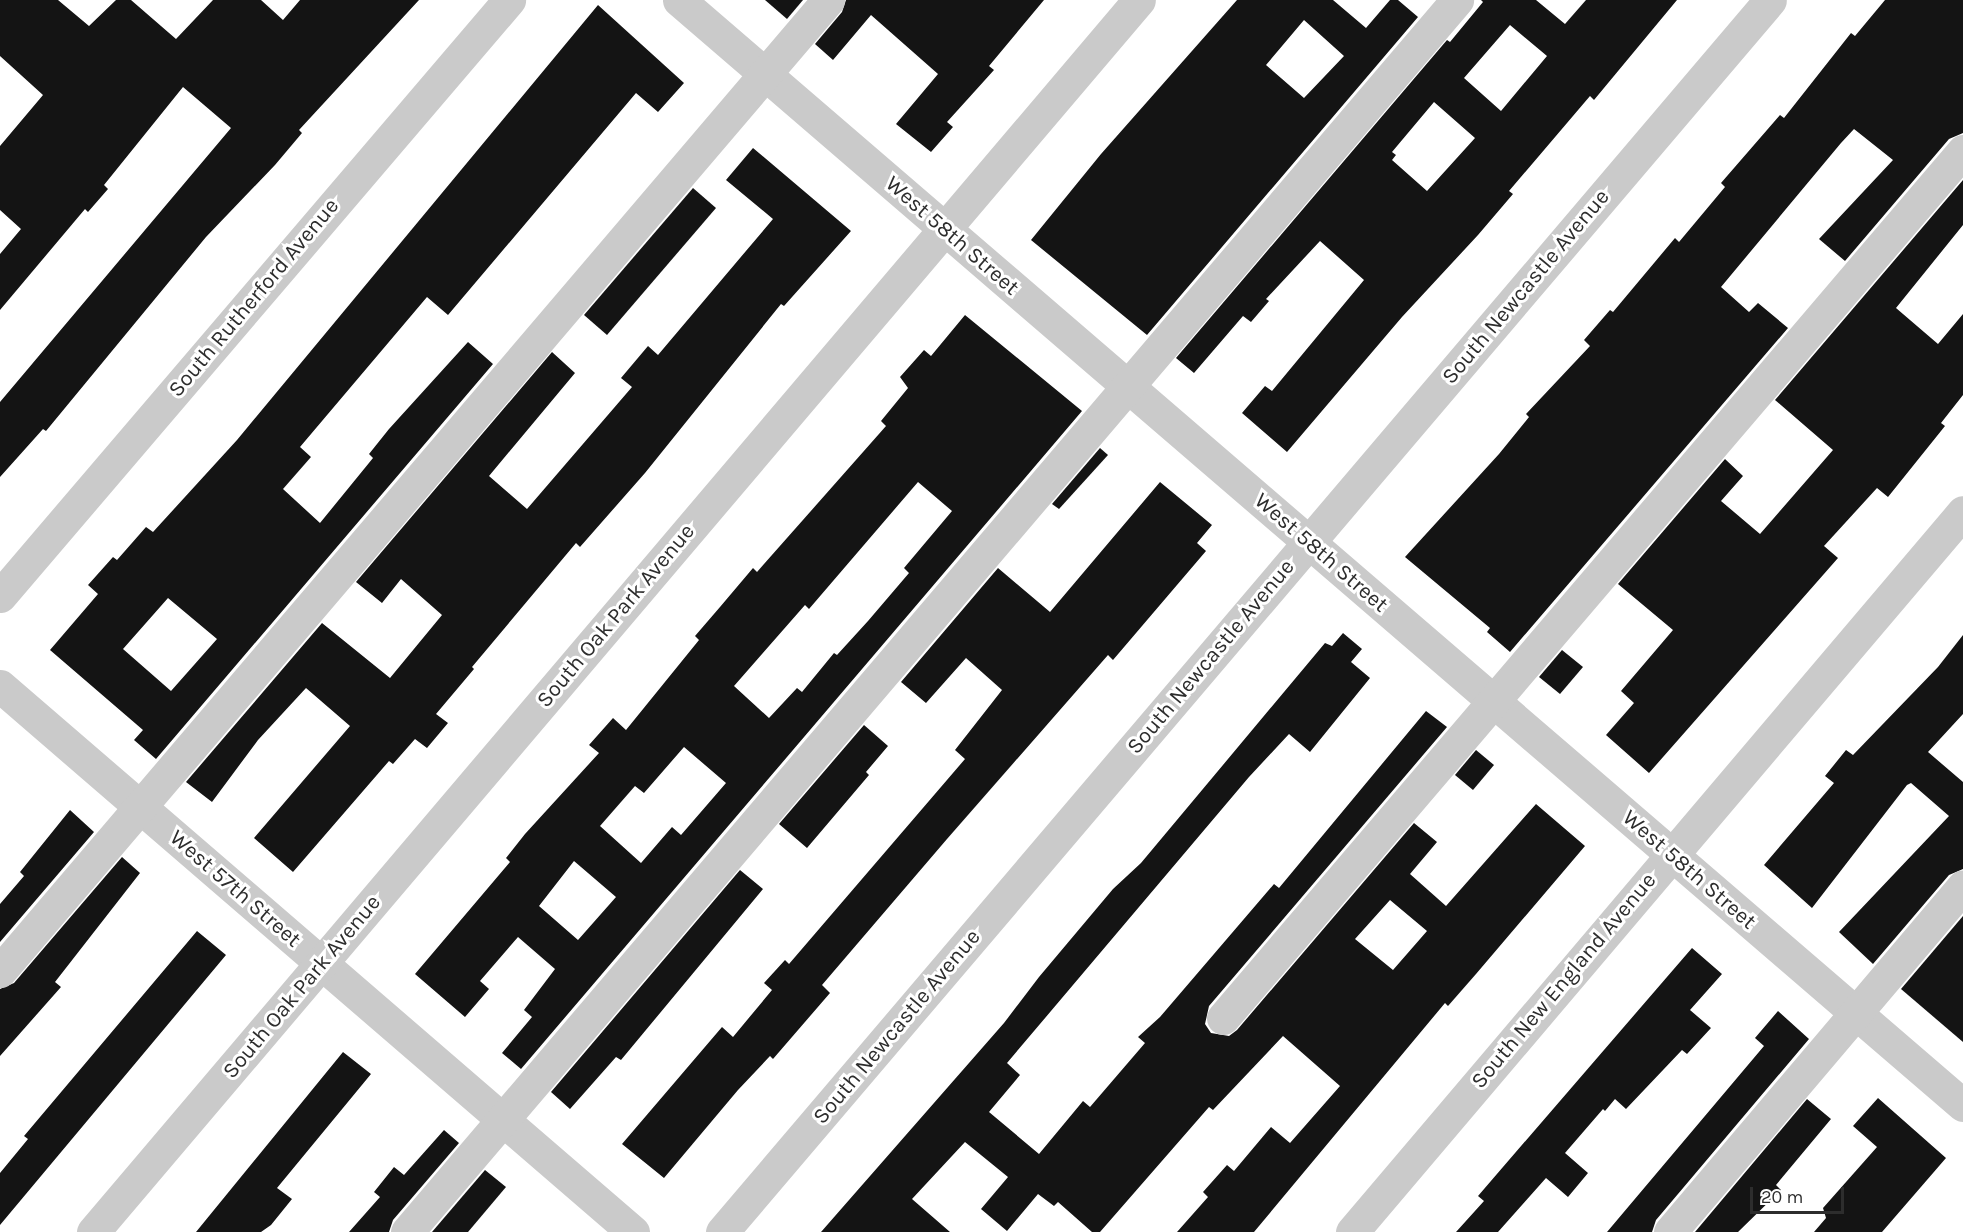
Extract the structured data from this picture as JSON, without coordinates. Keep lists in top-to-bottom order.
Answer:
{
  "streets": {
    "street": [
      "West 58th Street",
      "South Newcastle Avenue",
      "South Rutherford Avenue",
      "South Oak Park Avenue",
      "West 57th Street",
      "South New England Avenue"
    ]
  },
  "crossings": [
    ["West 58th Street", "South Newcastle Avenue"],
    ["West 58th Street", "South Oak Park Avenue"],
    ["West 58th Street", "South New England Avenue"],
    ["South Oak Park Avenue", "West 57th Street"]
  ],
  "scale_bar": "20 m"
}
